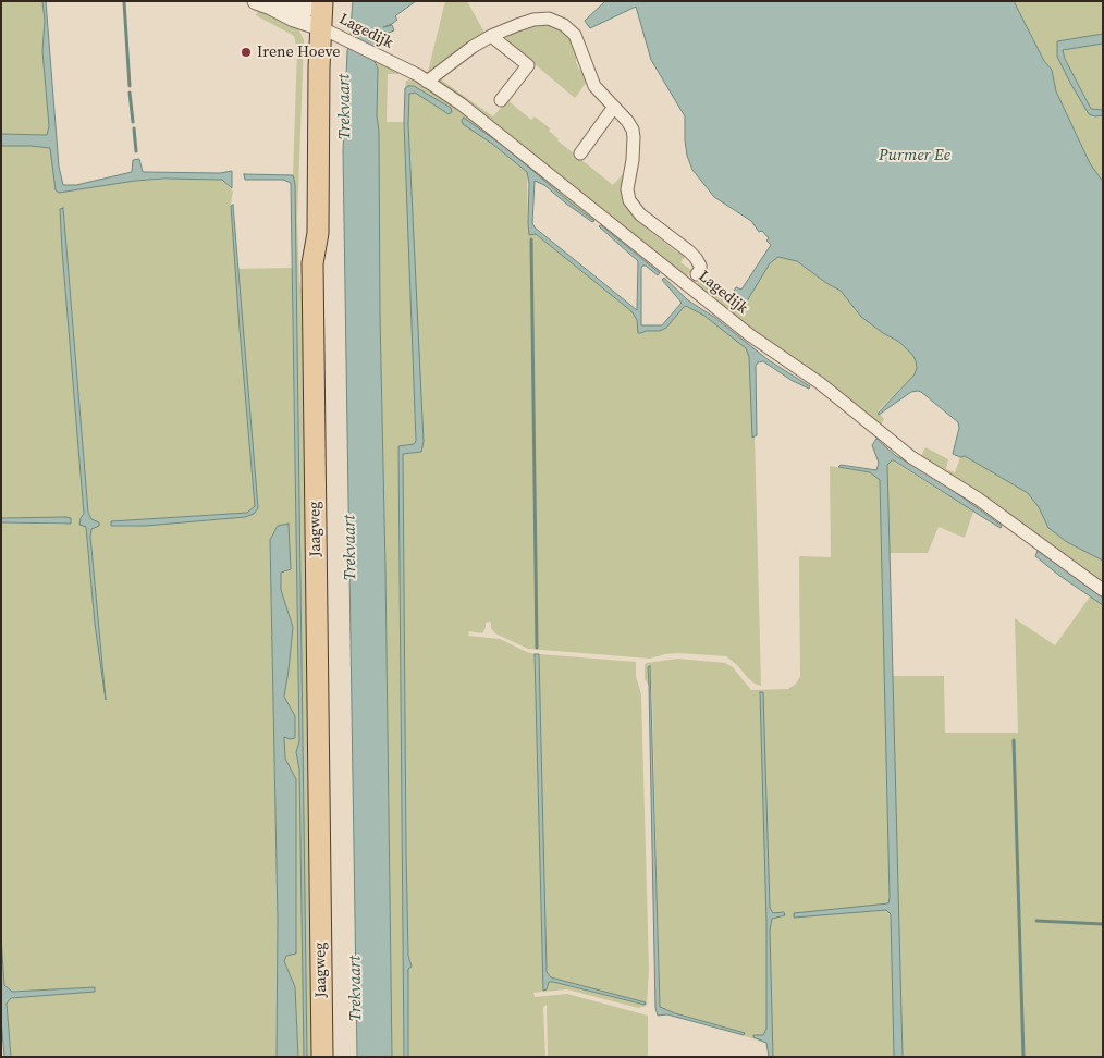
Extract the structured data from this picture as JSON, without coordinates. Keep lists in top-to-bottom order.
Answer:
{
  "streets": {
    "main road": ["Jaagweg"],
    "street": ["Lagedijk"]
  },
  "crossings": [
    ["Lagedijk", "Jaagweg"]
  ],
  "water": ["Trekvaart", "Purmer Ee"],
  "places": ["Irene Hoeve"]
}
